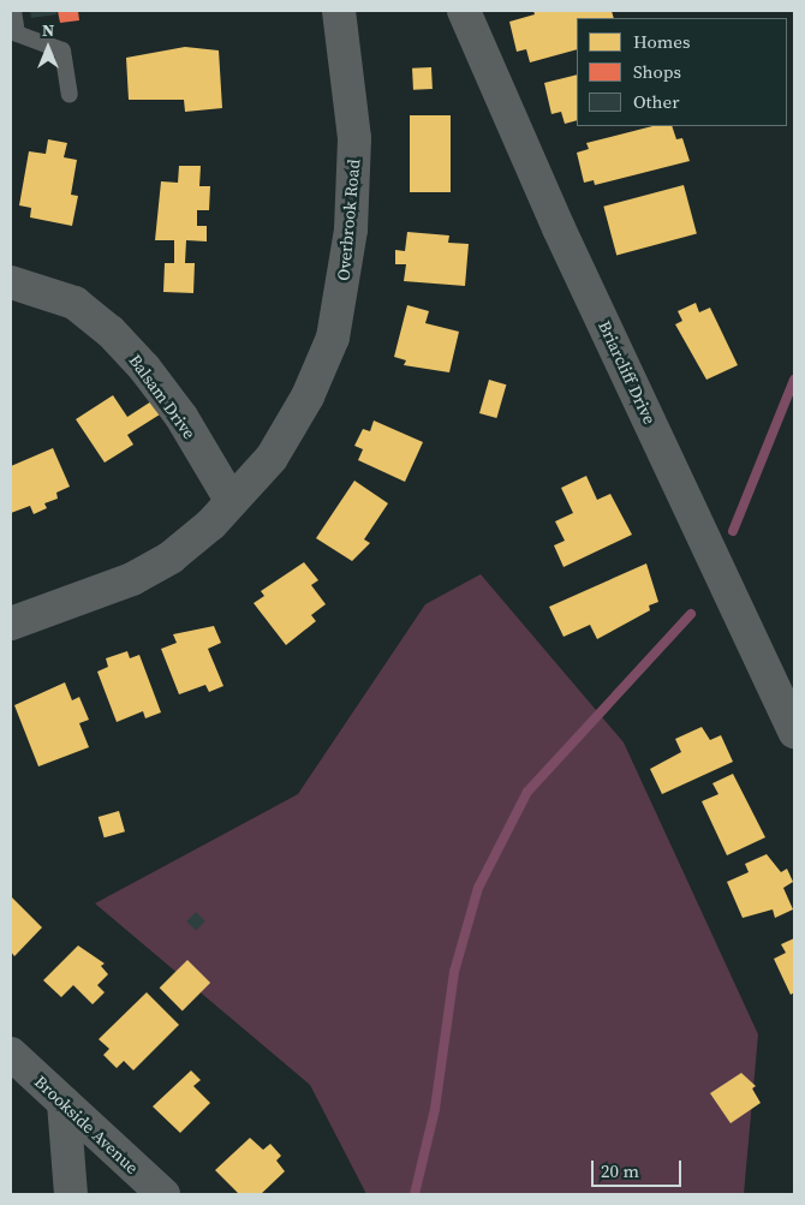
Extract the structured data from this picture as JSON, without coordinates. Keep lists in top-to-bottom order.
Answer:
{
  "streets": {
    "street": [
      "Overbrook Road",
      "Briarcliff Drive",
      "Balsam Drive",
      "Brookside Avenue"
    ]
  },
  "crossings": [
    ["Overbrook Road", "Balsam Drive"]
  ],
  "legend": ["Homes", "Shops", "Other"],
  "scale_bar": "20 m",
  "north": "top"
}
